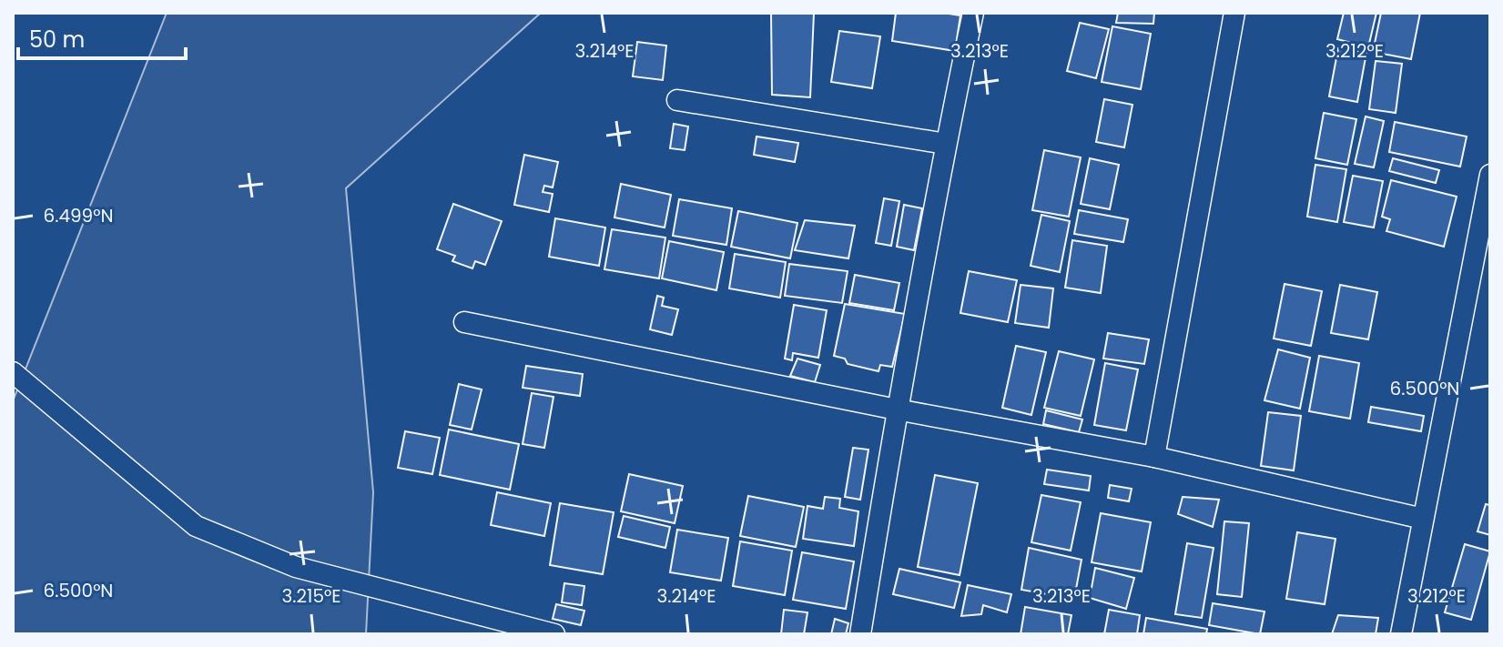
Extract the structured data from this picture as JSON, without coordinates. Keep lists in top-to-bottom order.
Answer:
{
  "scale_bar": "50 m",
  "coordinates": [
    "3.214°E",
    "3.213°E",
    "3.212°E",
    "6.499°N",
    "6.500°N",
    "3.215°E"
  ]
}
